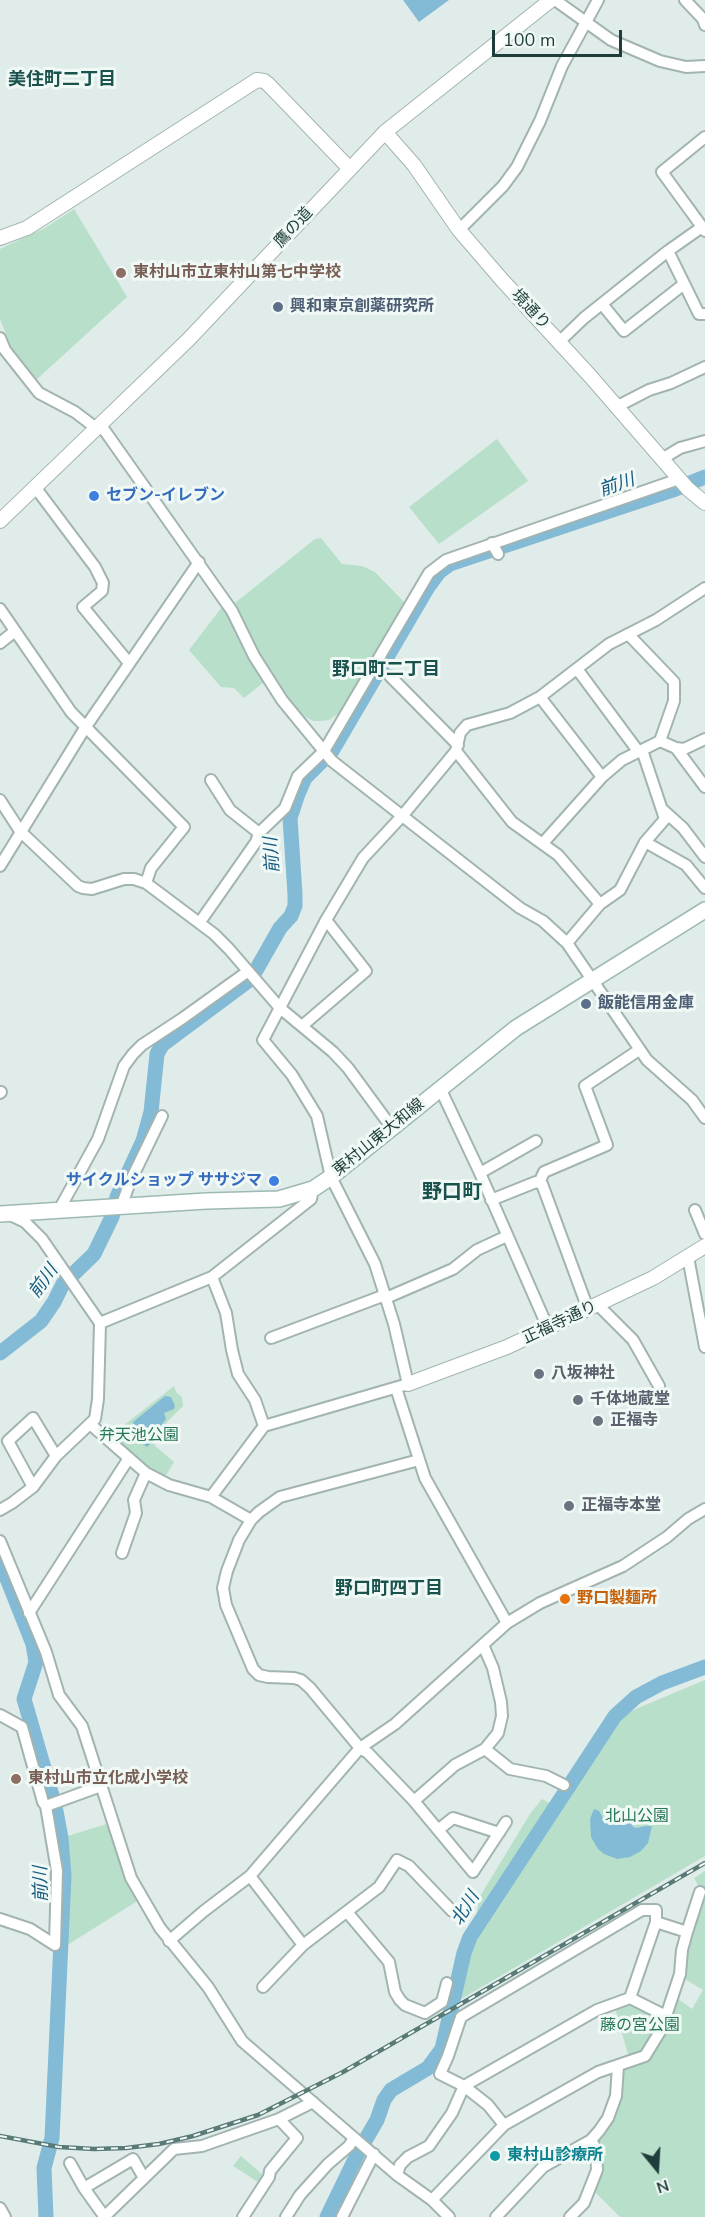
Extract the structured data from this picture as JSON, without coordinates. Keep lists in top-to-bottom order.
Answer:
{
  "streets": {
    "main road": ["東村山東大和線"],
    "street": ["鷹の道", "境通り", "正福寺通り"]
  },
  "crossings": [
    ["鷹の道", "境通り"]
  ],
  "districts": [
    "美住町二丁目",
    "野口町二丁目",
    "野口町",
    "野口町四丁目"
  ],
  "water": ["前川", "北川"],
  "parks": ["弁天池公園", "北山公園", "藤の宮公園"],
  "places": [
    "東村山市立東村山第七中学校",
    "興和東京創薬研究所",
    "セブン-イレブン",
    "飯能信用金庫",
    "サイクルショップ ササジマ",
    "八坂神社",
    "千体地蔵堂",
    "正福寺",
    "正福寺本堂",
    "野口製麺所",
    "東村山市立化成小学校",
    "東村山診療所"
  ],
  "scale_bar": "100 m",
  "north": "bottom"
}
